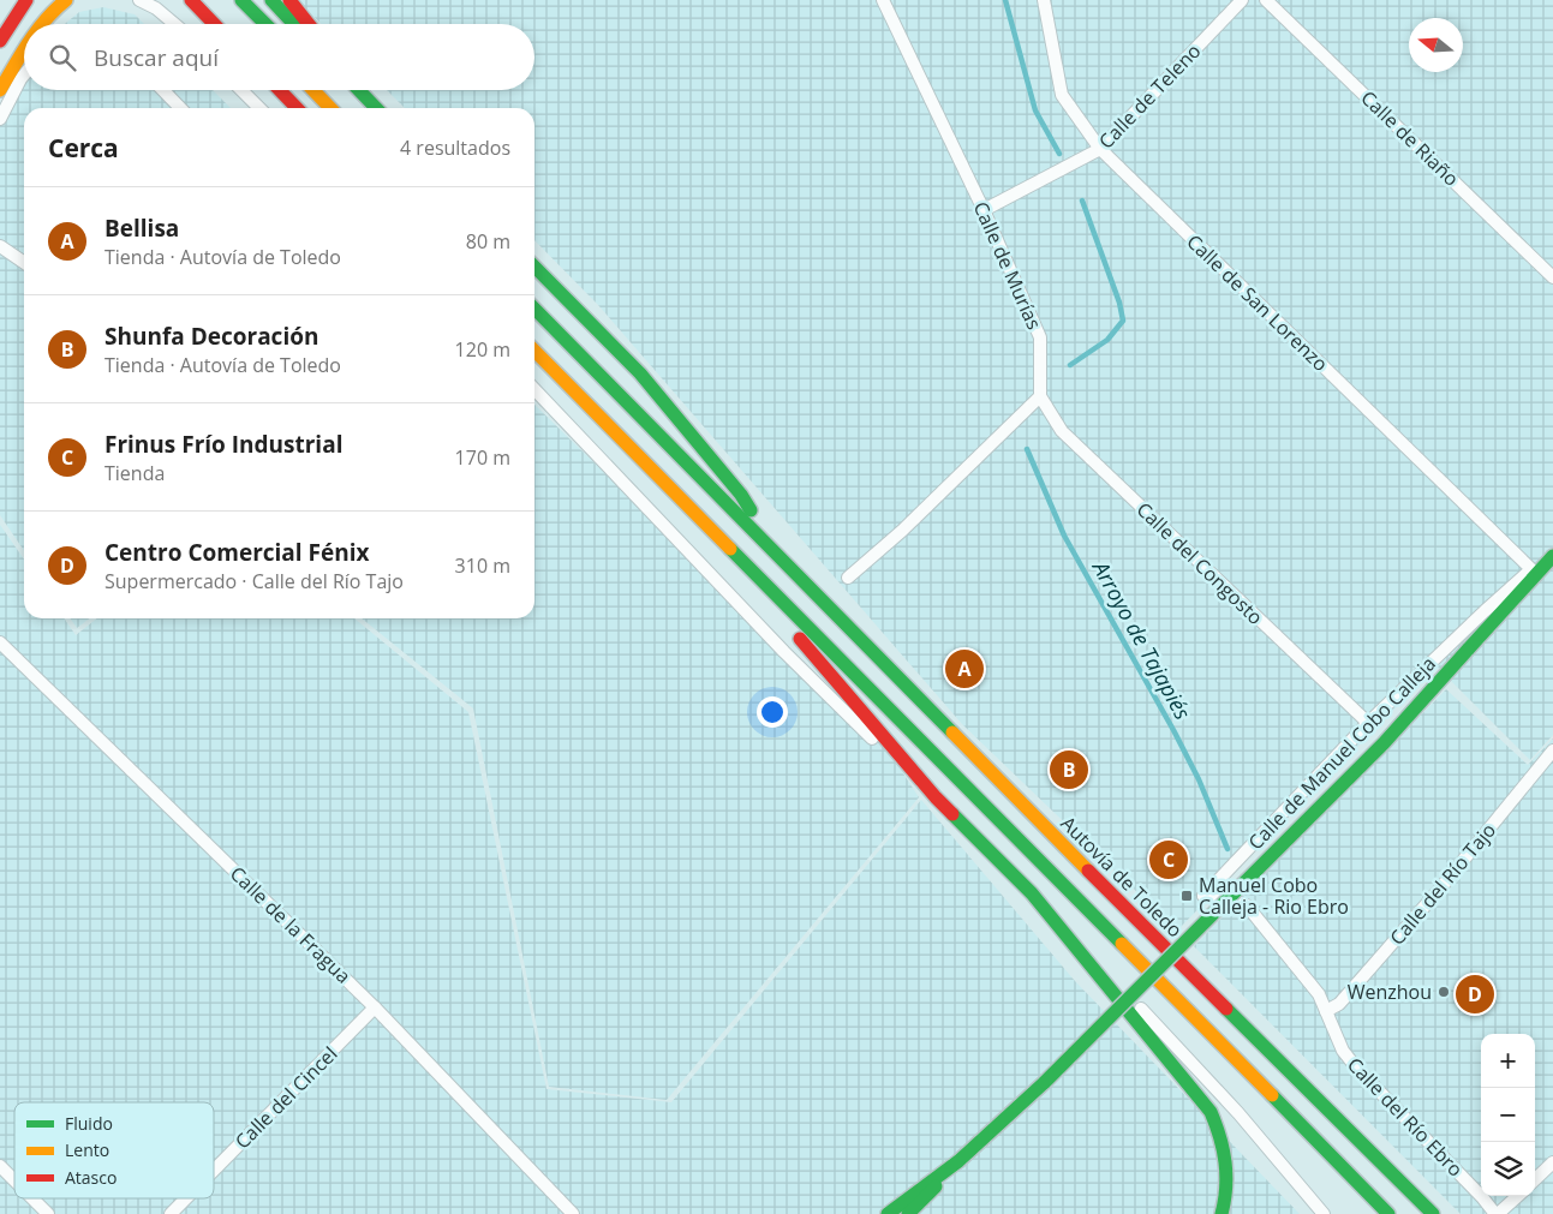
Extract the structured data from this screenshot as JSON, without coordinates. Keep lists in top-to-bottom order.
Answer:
{
  "streets": {
    "main road": ["Calle de Manuel Cobo Calleja", "Autovía de Toledo"],
    "street": [
      "Calle de Teleno",
      "Calle de Riaño",
      "Calle de Murías",
      "Calle de San Lorenzo",
      "Calle del Congosto",
      "Calle del Río Tajo",
      "Calle de la Fragua",
      "Calle del Cincel",
      "Calle del Río Ebro"
    ]
  },
  "crossings": [
    ["Calle de Teleno", "Calle de Murías"],
    ["Calle de Teleno", "Calle de San Lorenzo"],
    ["Calle de Murías", "Calle del Congosto"],
    ["Calle de San Lorenzo", "Calle de Manuel Cobo Calleja"],
    ["Calle del Congosto", "Calle de Manuel Cobo Calleja"],
    ["Calle de Manuel Cobo Calleja", "Calle del Río Ebro"],
    ["Calle del Río Tajo", "Calle del Río Ebro"],
    ["Calle de la Fragua", "Calle del Cincel"]
  ],
  "water": ["Arroyo de Tajapiés"],
  "places": {
    "transit": ["Manuel Cobo Calleja - Rio Ebro"],
    "other": ["Wenzhou"]
  },
  "legend": ["Fluido", "Lento", "Atasco"],
  "north": "left",
  "page": {
    "search": "Buscar aquí",
    "heading": ["Cerca", "4 resultados"],
    "list": [
      {
        "mark": "A",
        "name": "Bellisa",
        "note": "Tienda · Autovía de Toledo",
        "value": "80 m"
      },
      {
        "mark": "B",
        "name": "Shunfa Decoración",
        "note": "Tienda · Autovía de Toledo",
        "value": "120 m"
      },
      {
        "mark": "C",
        "name": "Frinus Frío Industrial",
        "note": "Tienda",
        "value": "170 m"
      },
      {
        "mark": "D",
        "name": "Centro Comercial Fénix",
        "note": "Supermercado · Calle del Río Tajo",
        "value": "310 m"
      }
    ],
    "pins": [
      "A",
      "B",
      "C",
      "D"
    ],
    "map_buttons": ["+", "−"]
  }
}
